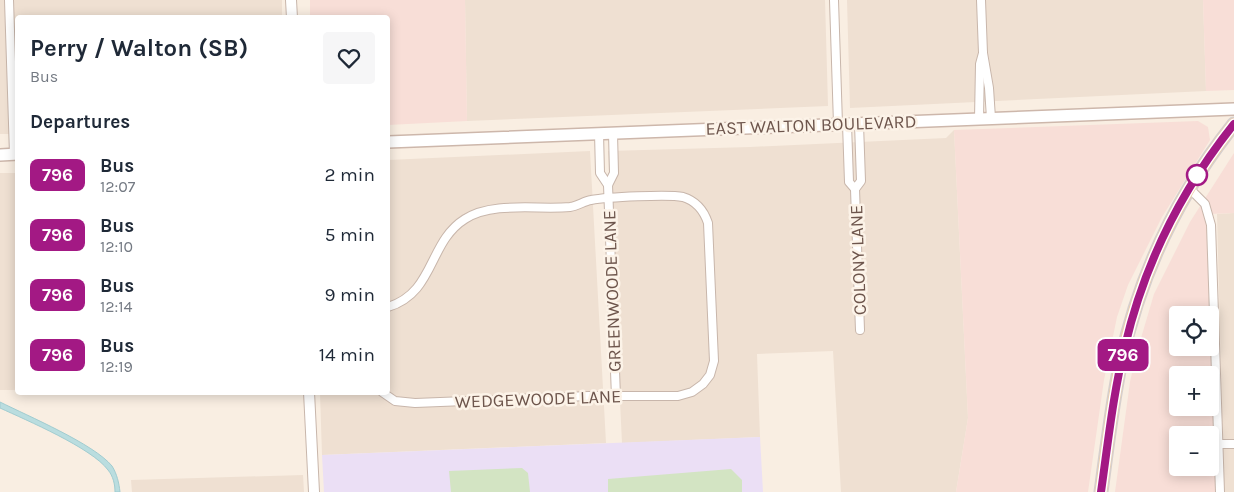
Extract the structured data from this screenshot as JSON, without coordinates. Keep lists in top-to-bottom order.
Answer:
{
  "streets": {
    "main road": ["EAST WALTON BOULEVARD"],
    "street": ["COLONY LANE", "GREENWOODE LANE", "WEDGEWOODE LANE"]
  },
  "crossings": [
    ["EAST WALTON BOULEVARD", "COLONY LANE"],
    ["EAST WALTON BOULEVARD", "GREENWOODE LANE"],
    ["GREENWOODE LANE", "WEDGEWOODE LANE"]
  ],
  "lines": ["bus line 796"],
  "page": {
    "on_map": "796",
    "heading": [
      ["Perry / Walton (SB)", "Bus"],
      "Departures"
    ],
    "list": [
      {
        "mark": "796",
        "name": "Bus",
        "note": "12:07",
        "value": "2 min"
      },
      {
        "mark": "796",
        "name": "Bus",
        "note": "12:10",
        "value": "5 min"
      },
      {
        "mark": "796",
        "name": "Bus",
        "note": "12:14",
        "value": "9 min"
      },
      {
        "mark": "796",
        "name": "Bus",
        "note": "12:19",
        "value": "14 min"
      }
    ],
    "map_buttons": ["+", "−"]
  }
}
